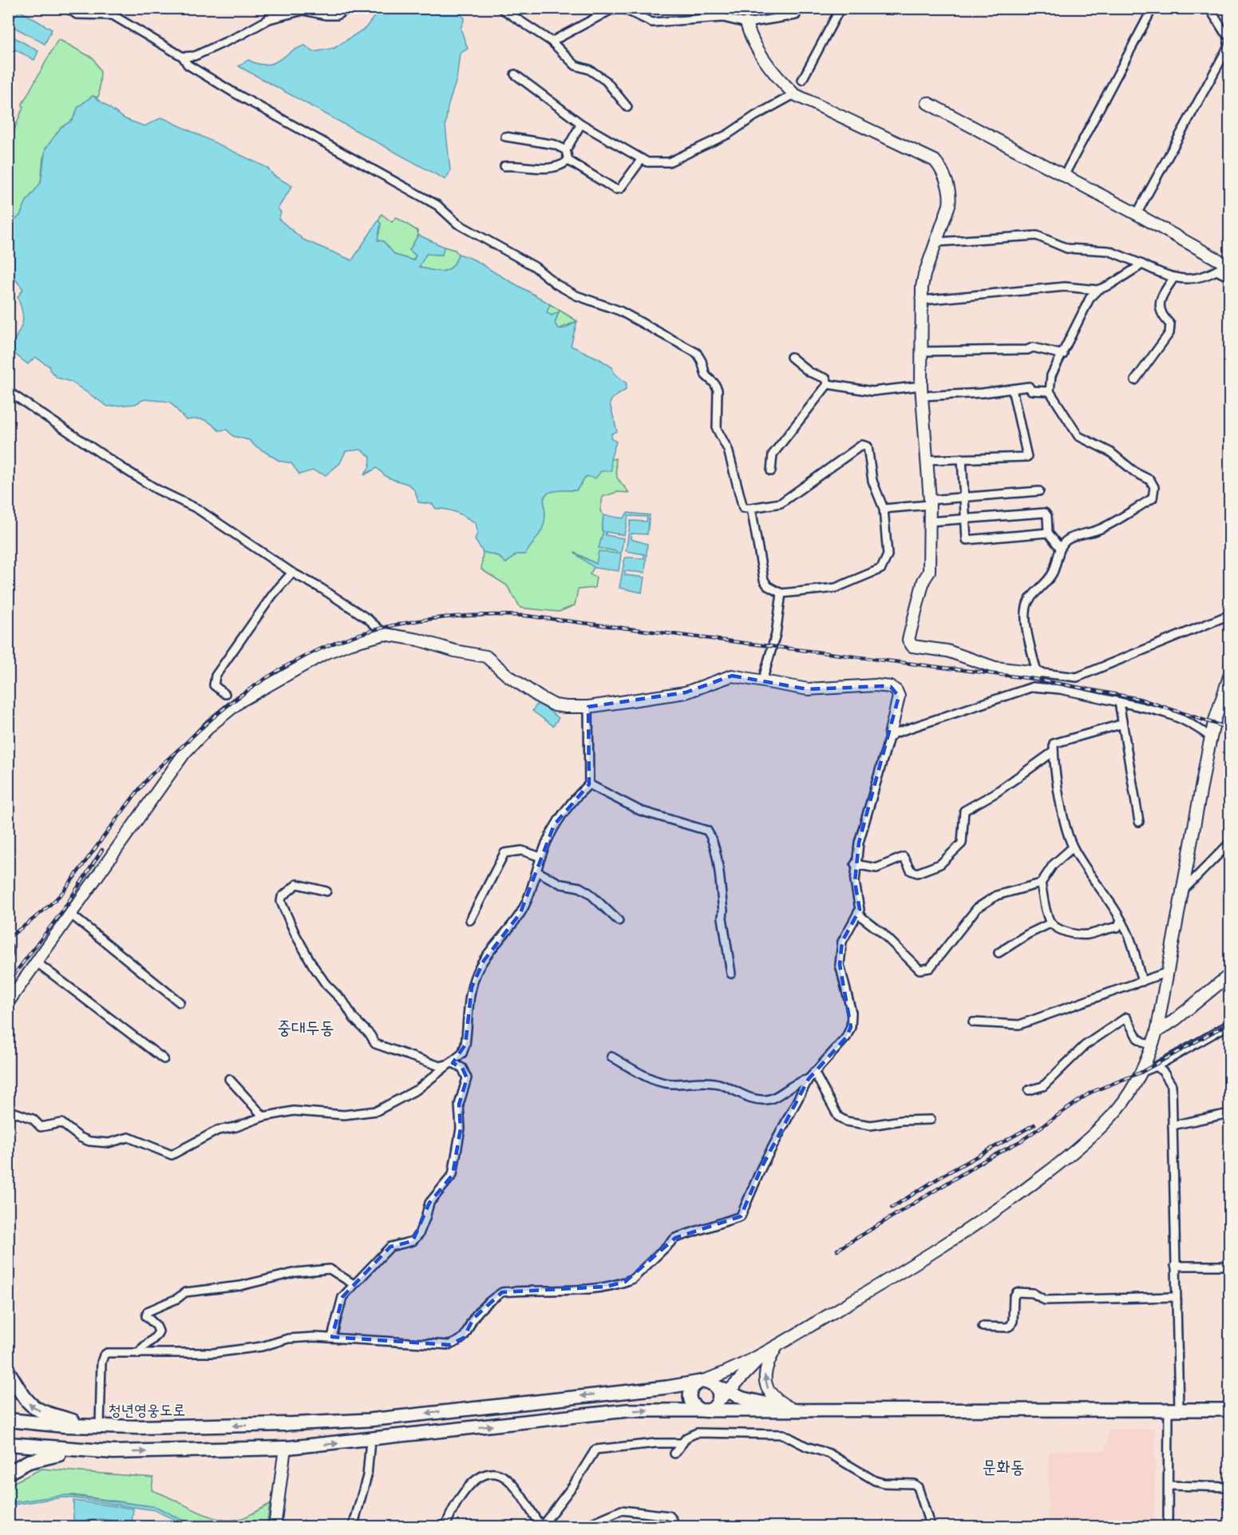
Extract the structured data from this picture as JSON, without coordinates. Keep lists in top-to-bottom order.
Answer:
{
  "streets": {
    "highway": ["청년영웅도로"]
  },
  "districts": ["중대두동", "문화동"]
}
